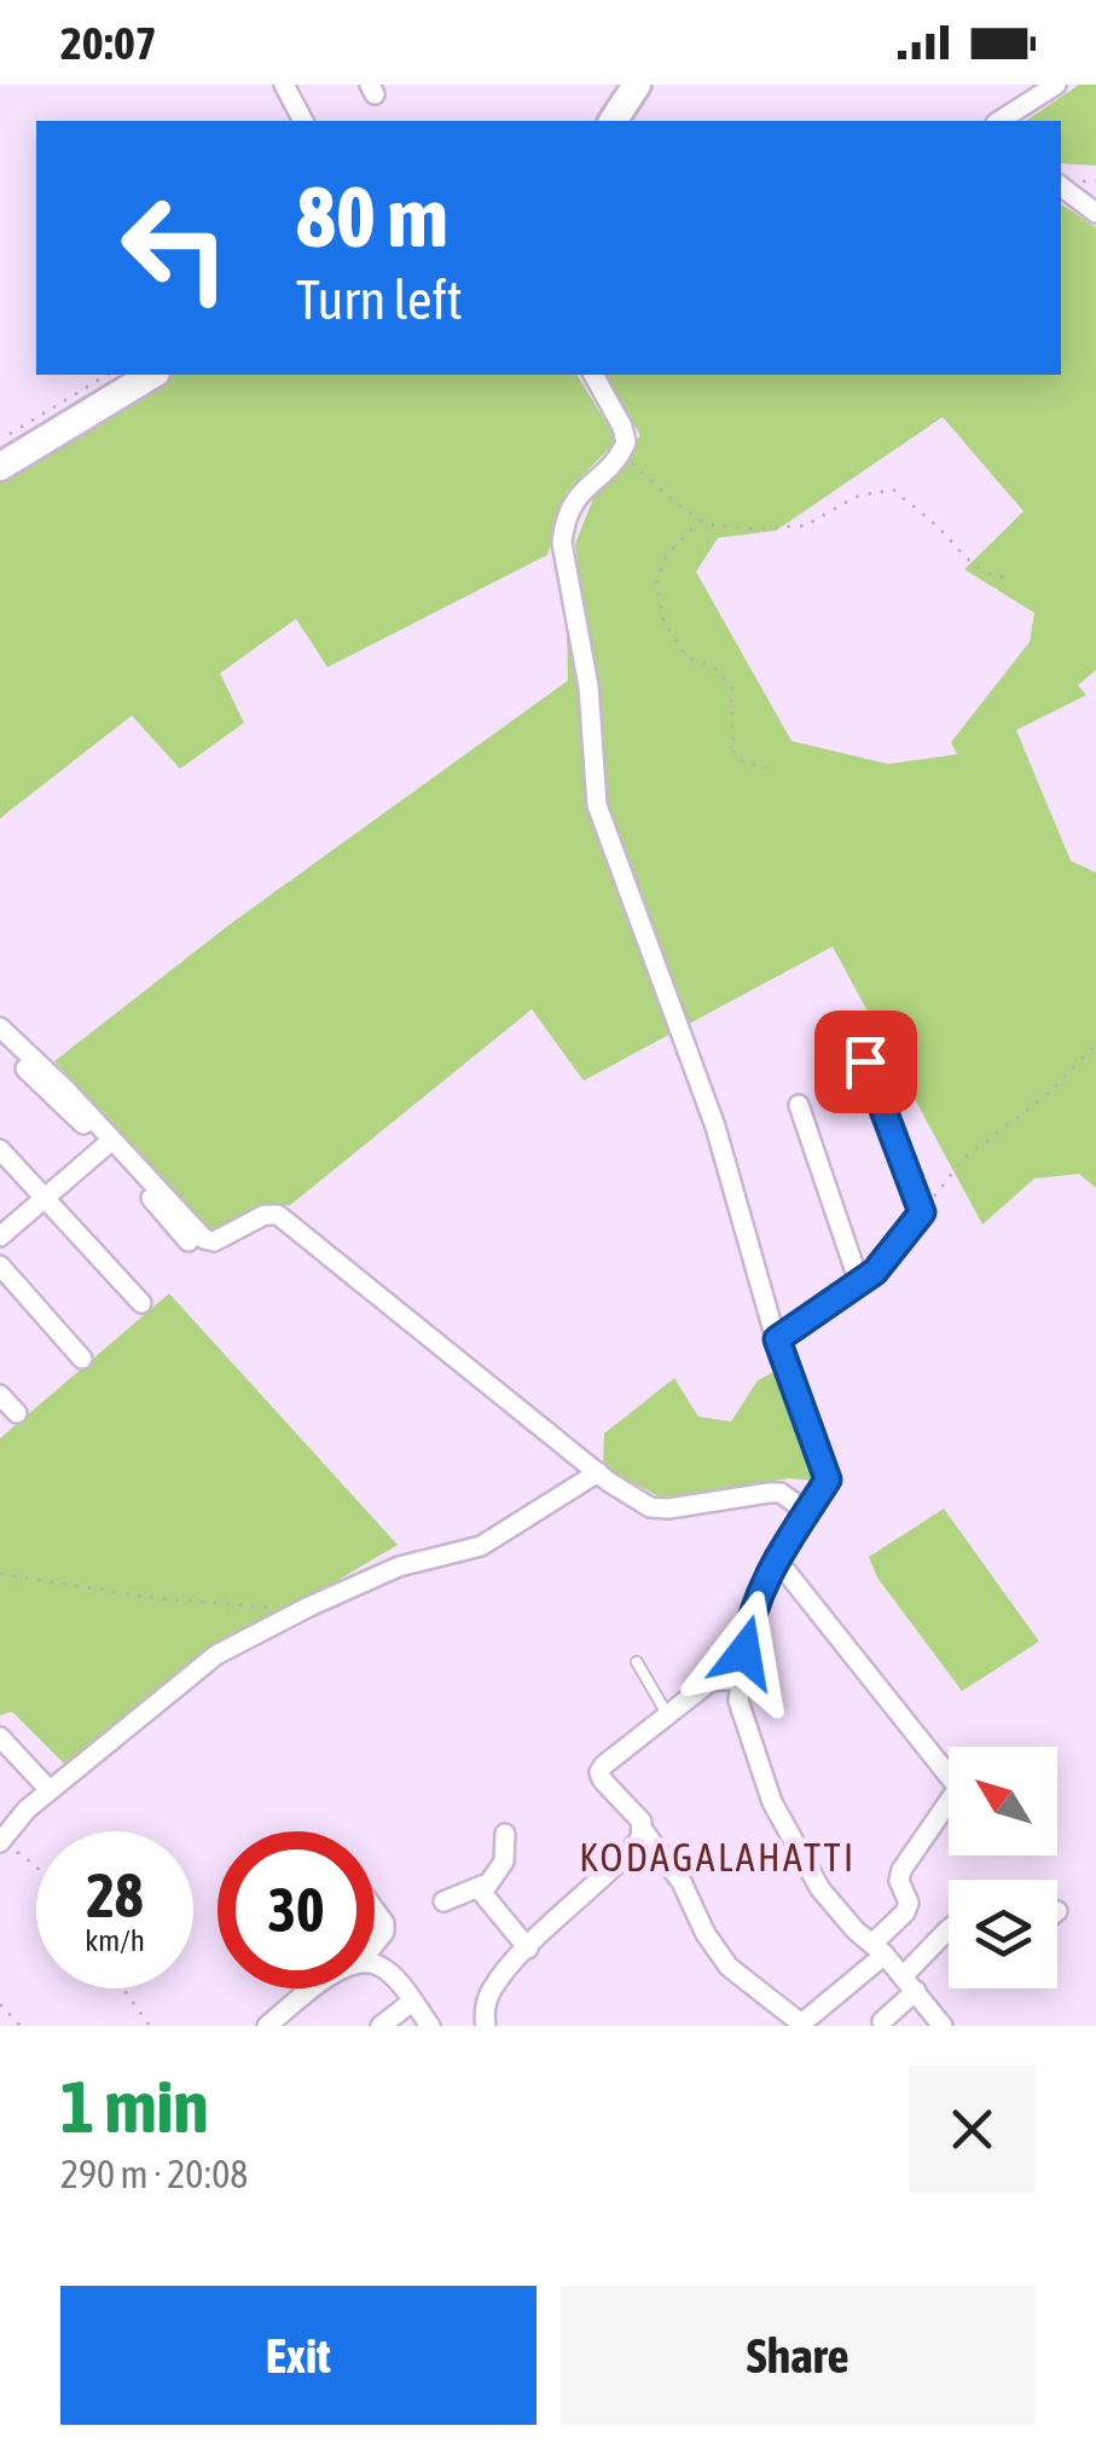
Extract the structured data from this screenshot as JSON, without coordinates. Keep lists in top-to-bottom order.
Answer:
{
  "districts": ["KODAGALAHATTI"],
  "north": "top left",
  "page": {
    "status": "20:07",
    "turn": ["80 m", "Turn left"],
    "speed": "28 km/h",
    "limit": "30",
    "heading": ["1 min", "290 m · 20:08"],
    "buttons": ["Exit", "Share"]
  }
}
